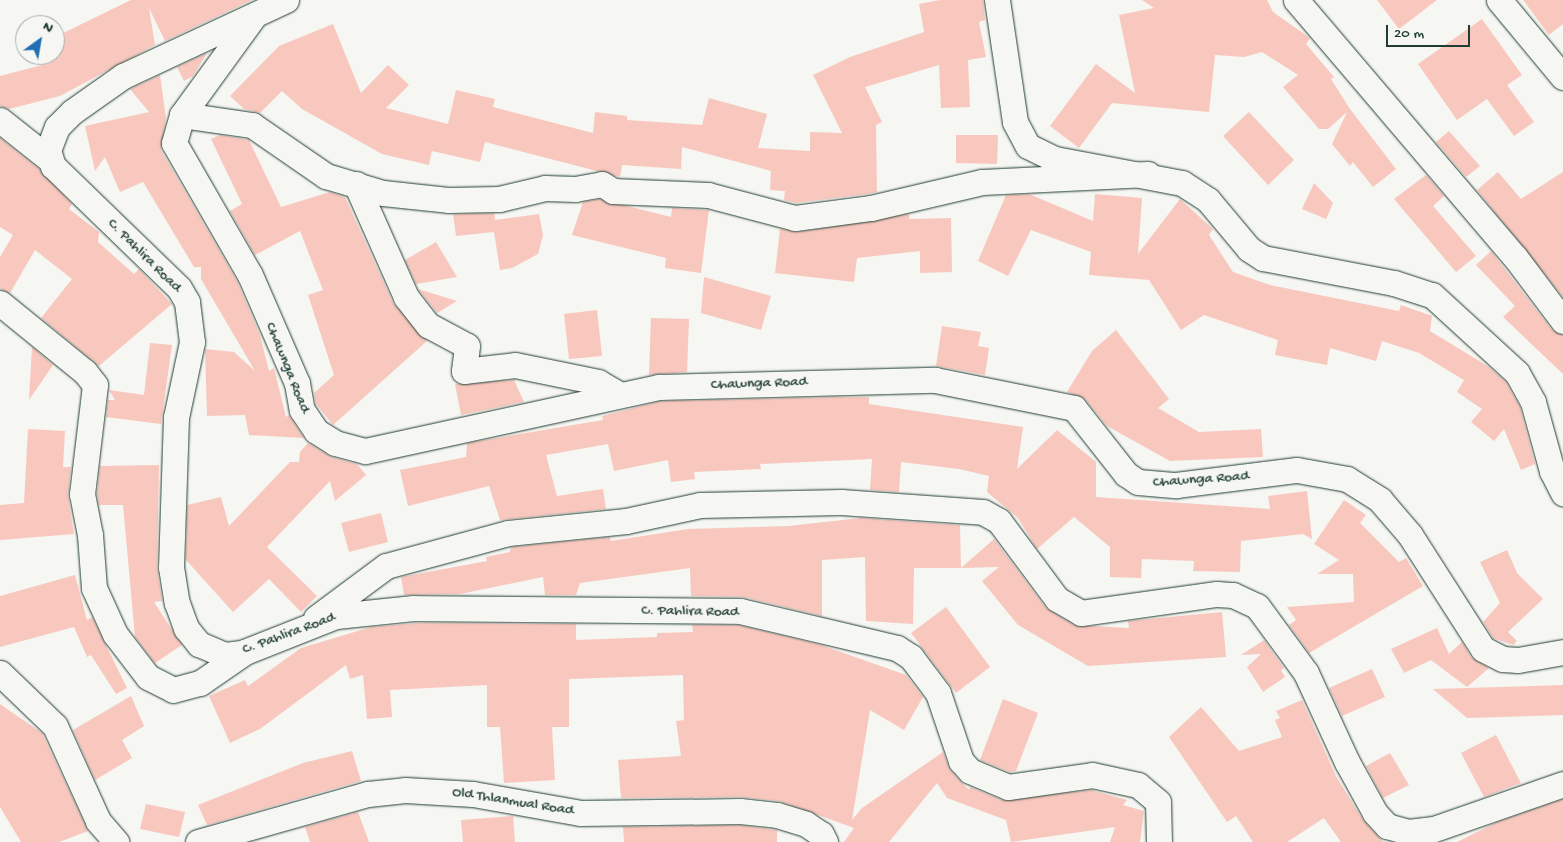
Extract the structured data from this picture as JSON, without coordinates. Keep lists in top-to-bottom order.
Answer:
{
  "streets": {
    "street": ["C. Pahlira Road", "Chawnga Road", "Old Thlanmual Road"]
  },
  "scale_bar": "20 m",
  "north": "top right"
}
